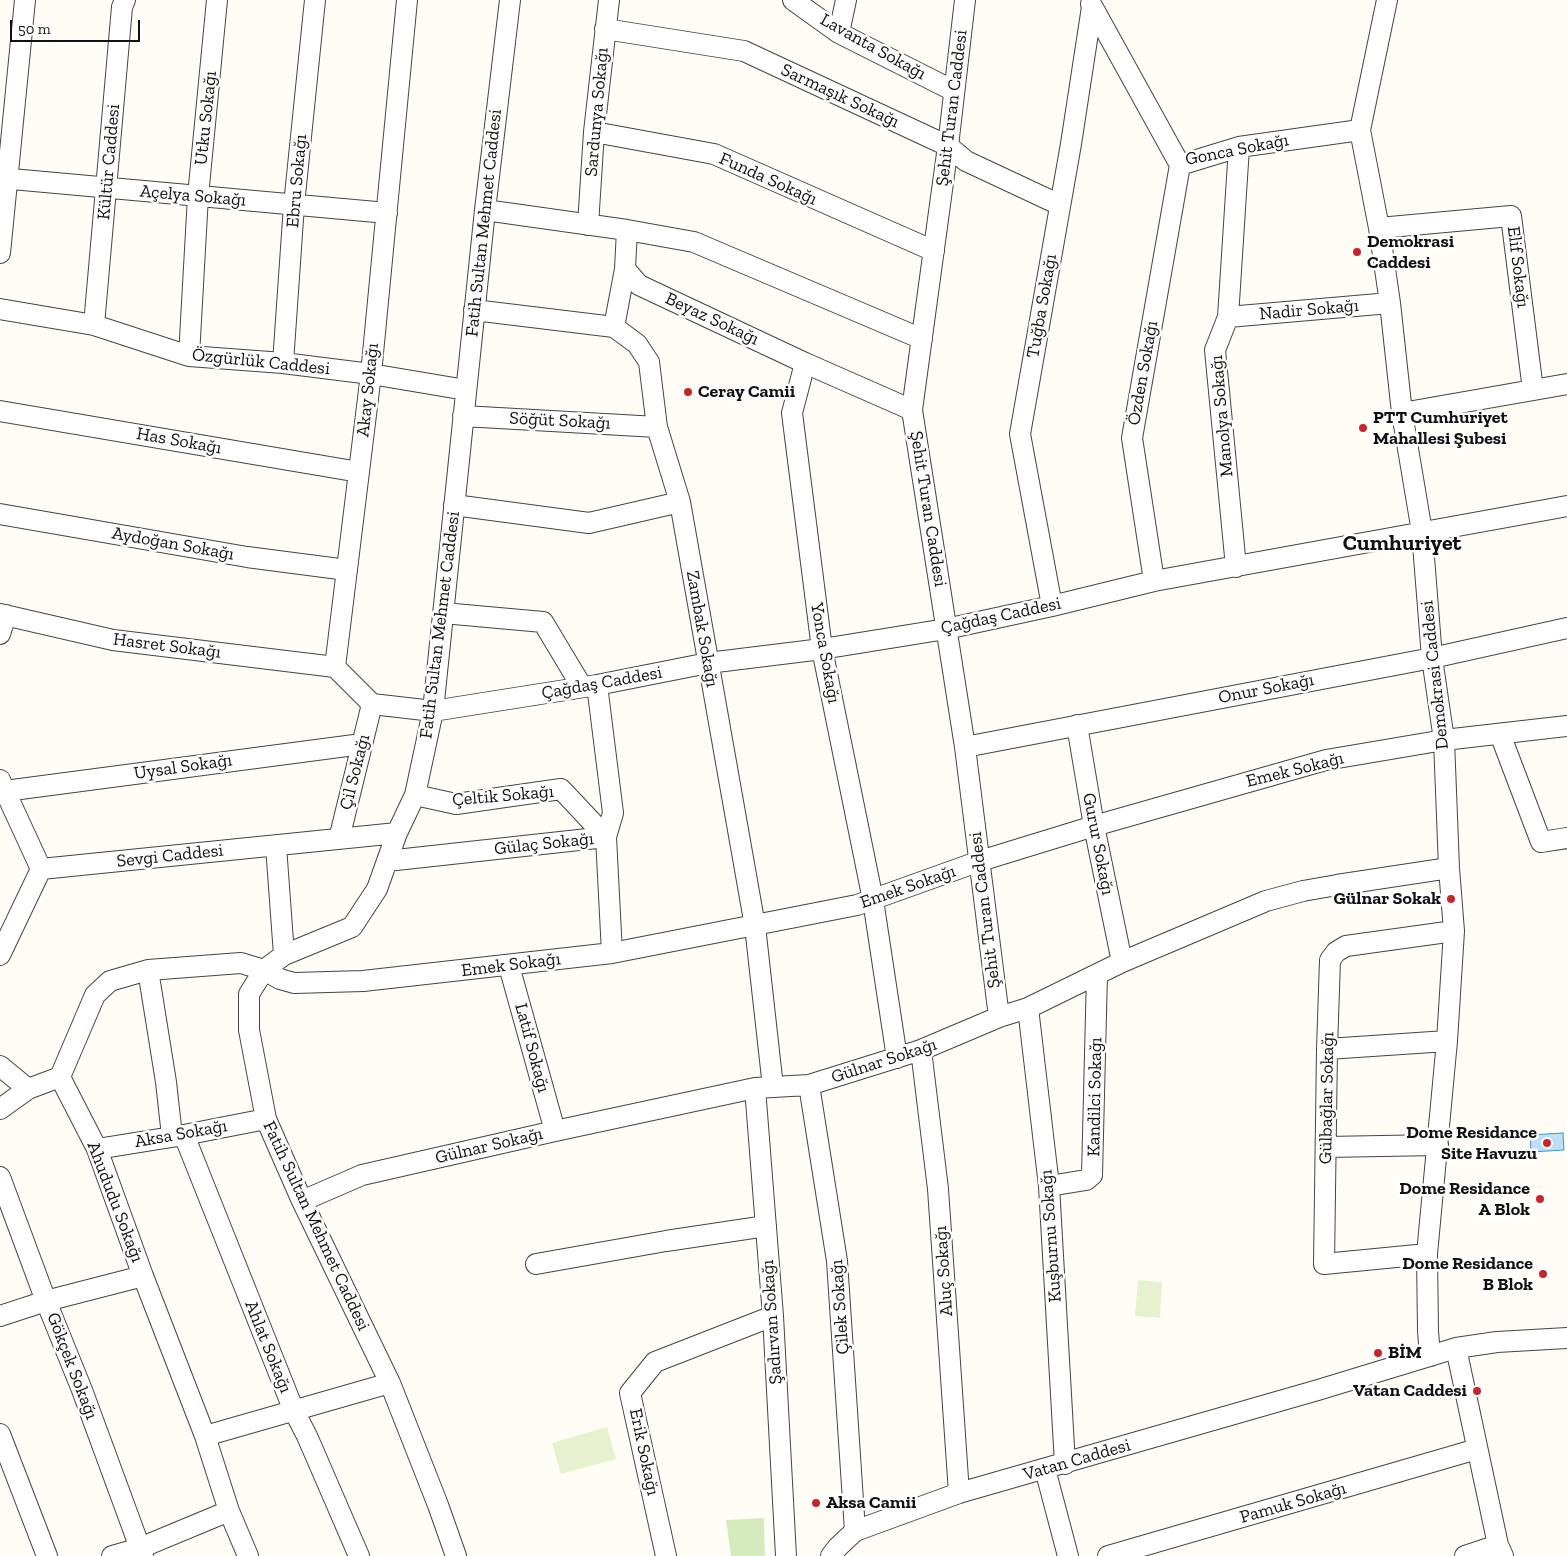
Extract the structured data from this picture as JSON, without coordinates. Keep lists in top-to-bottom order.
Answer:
{
  "streets": {
    "street": [
      "Lavanta Sokağı",
      "Sarmaşık Sokağı",
      "Şehit Turan Caddesi",
      "Sardunya Sokağı",
      "Utku Sokağı",
      "Gonca Sokağı",
      "Kültür Caddesi",
      "Funda Sokağı",
      "Ebru Sokağı",
      "Açelya Sokağı",
      "Fatih Sultan Mehmet Caddesi",
      "Elif Sokağı",
      "Tuğba Sokağı",
      "Nadir Sokağı",
      "Beyaz Sokağı",
      "Özgürlük Caddesi",
      "Özden Sokağı",
      "Akay Sokağı",
      "Manolya Sokağı",
      "Söğüt Sokağı",
      "Has Sokağı",
      "Aydoğan Sokağı",
      "Çağdaş Caddesi",
      "Zambak Sokağı",
      "Hasret Sokağı",
      "Yonca Sokağı",
      "Demokrasi Caddesi",
      "Onur Sokağı",
      "Uysal Sokağı",
      "Emek Sokağı",
      "Çil Sokağı",
      "Çeltik Sokağı",
      "Gülaç Sokağı",
      "Gurur Sokağı",
      "Sevgi Caddesi",
      "Latif Sokağı",
      "Gülnar Sokağı",
      "Kandilci Sokağı",
      "Gülbağlar Sokağı",
      "Aksa Sokağı",
      "Ahududu Sokağı",
      "Kuşburnu Sokağı",
      "Aluç Sokağı",
      "Çilek Sokağı",
      "Şadırvan Sokağı",
      "Ahlat Sokağı",
      "Gökçek Sokağı",
      "Erik Sokağı",
      "Vatan Caddesi",
      "Pamuk Sokağı"
    ]
  },
  "crossings": [
    ["Lavanta Sokağı", "Şehit Turan Caddesi"],
    ["Sarmaşık Sokağı", "Şehit Turan Caddesi"],
    ["Sarmaşık Sokağı", "Sardunya Sokağı"],
    ["Sarmaşık Sokağı", "Tuğba Sokağı"],
    ["Şehit Turan Caddesi", "Funda Sokağı"],
    ["Şehit Turan Caddesi", "Çağdaş Caddesi"],
    ["Şehit Turan Caddesi", "Onur Sokağı"],
    ["Şehit Turan Caddesi", "Emek Sokağı"],
    ["Şehit Turan Caddesi", "Gülnar Sokağı"],
    ["Sardunya Sokağı", "Funda Sokağı"],
    ["Utku Sokağı", "Açelya Sokağı"],
    ["Utku Sokağı", "Özgürlük Caddesi"],
    ["Gonca Sokağı", "Tuğba Sokağı"],
    ["Gonca Sokağı", "Özden Sokağı"],
    ["Gonca Sokağı", "Manolya Sokağı"],
    ["Gonca Sokağı", "Demokrasi Caddesi"],
    ["Kültür Caddesi", "Açelya Sokağı"],
    ["Kültür Caddesi", "Özgürlük Caddesi"],
    ["Ebru Sokağı", "Açelya Sokağı"],
    ["Ebru Sokağı", "Özgürlük Caddesi"],
    ["Açelya Sokağı", "Akay Sokağı"],
    ["Fatih Sultan Mehmet Caddesi", "Özgürlük Caddesi"],
    ["Fatih Sultan Mehmet Caddesi", "Söğüt Sokağı"],
    ["Fatih Sultan Mehmet Caddesi", "Çağdaş Caddesi"],
    ["Fatih Sultan Mehmet Caddesi", "Emek Sokağı"],
    ["Fatih Sultan Mehmet Caddesi", "Çeltik Sokağı"],
    ["Fatih Sultan Mehmet Caddesi", "Gülaç Sokağı"],
    ["Fatih Sultan Mehmet Caddesi", "Sevgi Caddesi"],
    ["Fatih Sultan Mehmet Caddesi", "Gülnar Sokağı"],
    ["Fatih Sultan Mehmet Caddesi", "Aksa Sokağı"],
    ["Elif Sokağı", "Demokrasi Caddesi"],
    ["Tuğba Sokağı", "Çağdaş Caddesi"],
    ["Nadir Sokağı", "Manolya Sokağı"],
    ["Nadir Sokağı", "Demokrasi Caddesi"],
    ["Beyaz Sokağı", "Yonca Sokağı"],
    ["Özgürlük Caddesi", "Akay Sokağı"],
    ["Özden Sokağı", "Çağdaş Caddesi"],
    ["Akay Sokağı", "Has Sokağı"],
    ["Akay Sokağı", "Aydoğan Sokağı"],
    ["Akay Sokağı", "Hasret Sokağı"],
    ["Manolya Sokağı", "Çağdaş Caddesi"],
    ["Söğüt Sokağı", "Zambak Sokağı"],
    ["Çağdaş Caddesi", "Zambak Sokağı"],
    ["Çağdaş Caddesi", "Yonca Sokağı"],
    ["Çağdaş Caddesi", "Demokrasi Caddesi"],
    ["Çağdaş Caddesi", "Gülaç Sokağı"],
    ["Zambak Sokağı", "Emek Sokağı"],
    ["Zambak Sokağı", "Gülnar Sokağı"],
    ["Zambak Sokağı", "Şadırvan Sokağı"],
    ["Yonca Sokağı", "Emek Sokağı"],
    ["Yonca Sokağı", "Gülnar Sokağı"],
    ["Demokrasi Caddesi", "Onur Sokağı"],
    ["Demokrasi Caddesi", "Emek Sokağı"],
    ["Demokrasi Caddesi", "Gülnar Sokağı"],
    ["Demokrasi Caddesi", "Gülbağlar Sokağı"],
    ["Demokrasi Caddesi", "Vatan Caddesi"],
    ["Onur Sokağı", "Gurur Sokağı"],
    ["Uysal Sokağı", "Çil Sokağı"],
    ["Emek Sokağı", "Gurur Sokağı"],
    ["Emek Sokağı", "Latif Sokağı"],
    ["Emek Sokağı", "Ahlat Sokağı"],
    ["Çil Sokağı", "Sevgi Caddesi"],
    ["Çeltik Sokağı", "Gülaç Sokağı"],
    ["Gurur Sokağı", "Gülnar Sokağı"],
    ["Latif Sokağı", "Gülnar Sokağı"],
    ["Gülnar Sokağı", "Kandilci Sokağı"],
    ["Gülnar Sokağı", "Kuşburnu Sokağı"],
    ["Gülnar Sokağı", "Aluç Sokağı"],
    ["Gülnar Sokağı", "Çilek Sokağı"],
    ["Gülnar Sokağı", "Şadırvan Sokağı"],
    ["Kandilci Sokağı", "Kuşburnu Sokağı"],
    ["Aksa Sokağı", "Ahududu Sokağı"],
    ["Aksa Sokağı", "Ahlat Sokağı"],
    ["Kuşburnu Sokağı", "Vatan Caddesi"],
    ["Aluç Sokağı", "Vatan Caddesi"],
    ["Çilek Sokağı", "Vatan Caddesi"],
    ["Şadırvan Sokağı", "Erik Sokağı"]
  ],
  "districts": ["Cumhuriyet"],
  "places": [
    "Demokrasi Caddesi",
    "Ceray Camii",
    "PTT Cumhuriyet Mahallesi Şubesi",
    "Gülnar Sokak",
    "Dome Residance Site Havuzu",
    "Dome Residance A Blok",
    "Dome Residance B Blok",
    "BİM",
    "Vatan Caddesi",
    "Aksa Camii"
  ],
  "scale_bar": "50 m"
}
